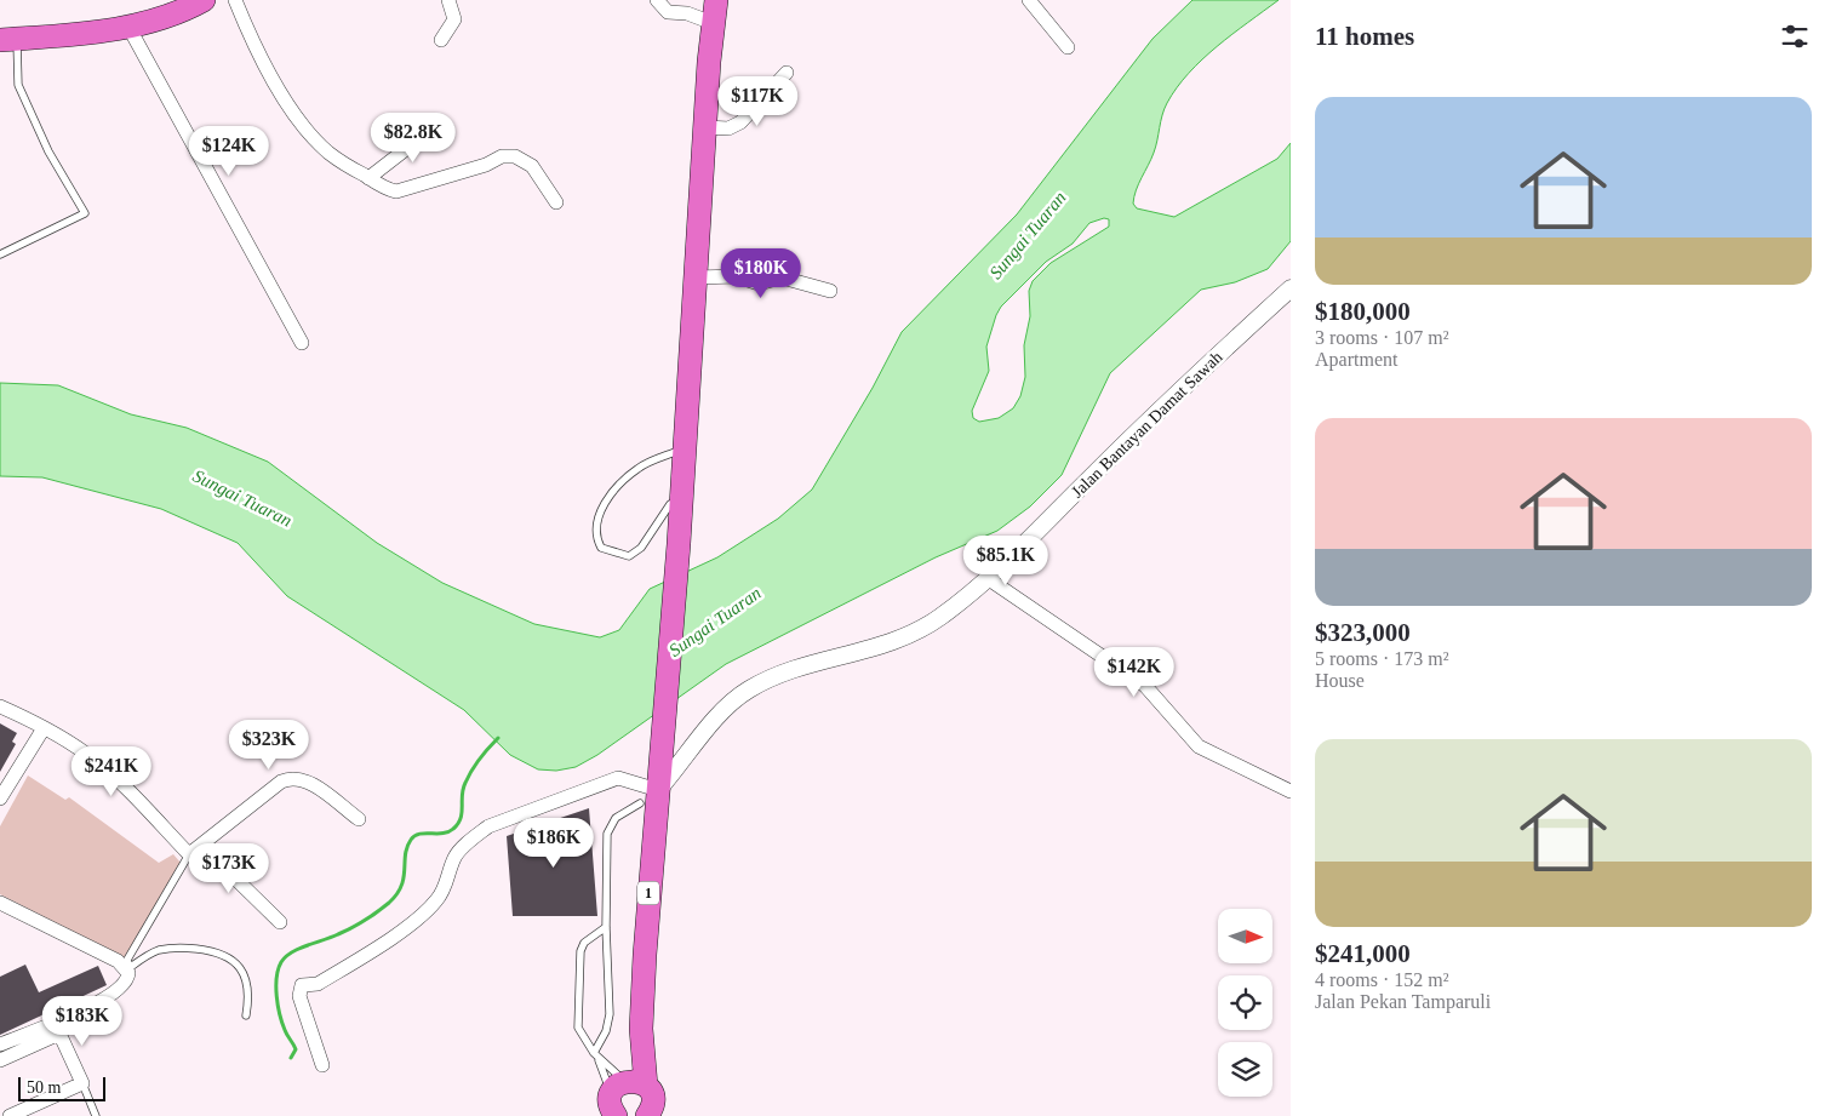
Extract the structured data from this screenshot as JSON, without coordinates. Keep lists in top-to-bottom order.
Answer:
{
  "streets": {
    "highway": ["1"],
    "street": ["Jalan Bantayan Damat Sawah"]
  },
  "crossings": [
    ["Jalan Bantayan Damat Sawah", "1"]
  ],
  "water": ["Sungai Tuaran"],
  "scale_bar": "50 m",
  "north": "right",
  "page": {
    "heading": "11 homes",
    "list": [
      {
        "name": "$180,000",
        "note": "3 rooms · 107 m² · Apartment"
      },
      {
        "name": "$323,000",
        "note": "5 rooms · 173 m² · House"
      },
      {
        "name": "$241,000",
        "note": "4 rooms · 152 m² · Jalan Pekan Tamparuli"
      }
    ],
    "price": [
      "$117K",
      "$82.8K",
      "$124K",
      "$180K",
      "$85.1K",
      "$142K",
      "$323K",
      "$241K",
      "$186K",
      "$173K",
      "$183K"
    ],
    "scale": "50 m"
  }
}
